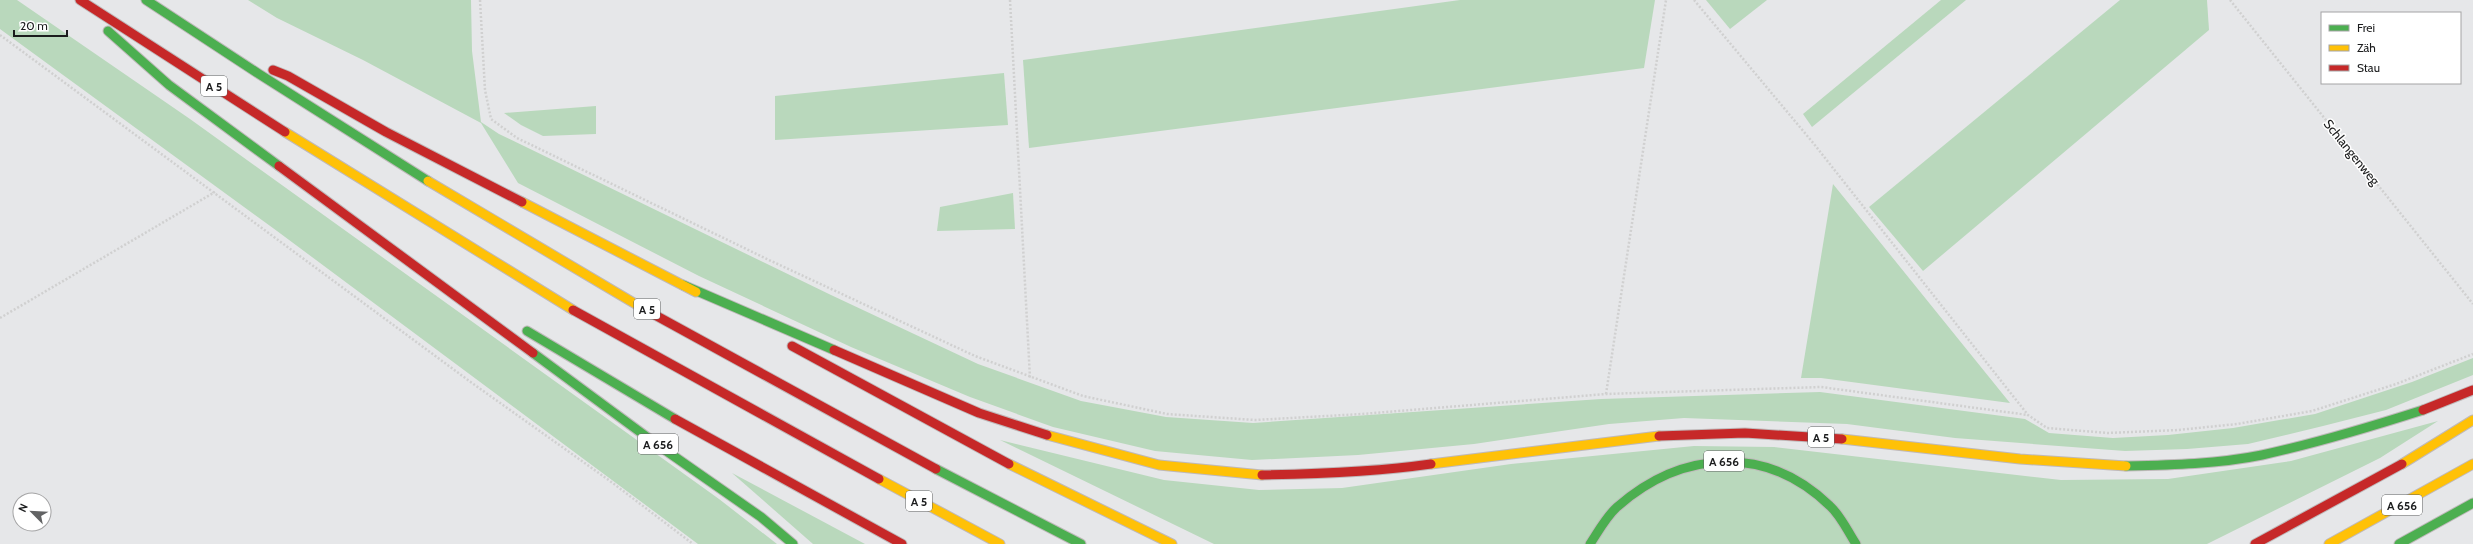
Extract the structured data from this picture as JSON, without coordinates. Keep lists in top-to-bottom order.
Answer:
{
  "streets": {
    "highway": ["A 5", "A 656"],
    "path": ["Schlangenweg"]
  },
  "legend": ["Frei", "Zäh", "Stau"],
  "scale_bar": "20 m",
  "north": "top left"
}
